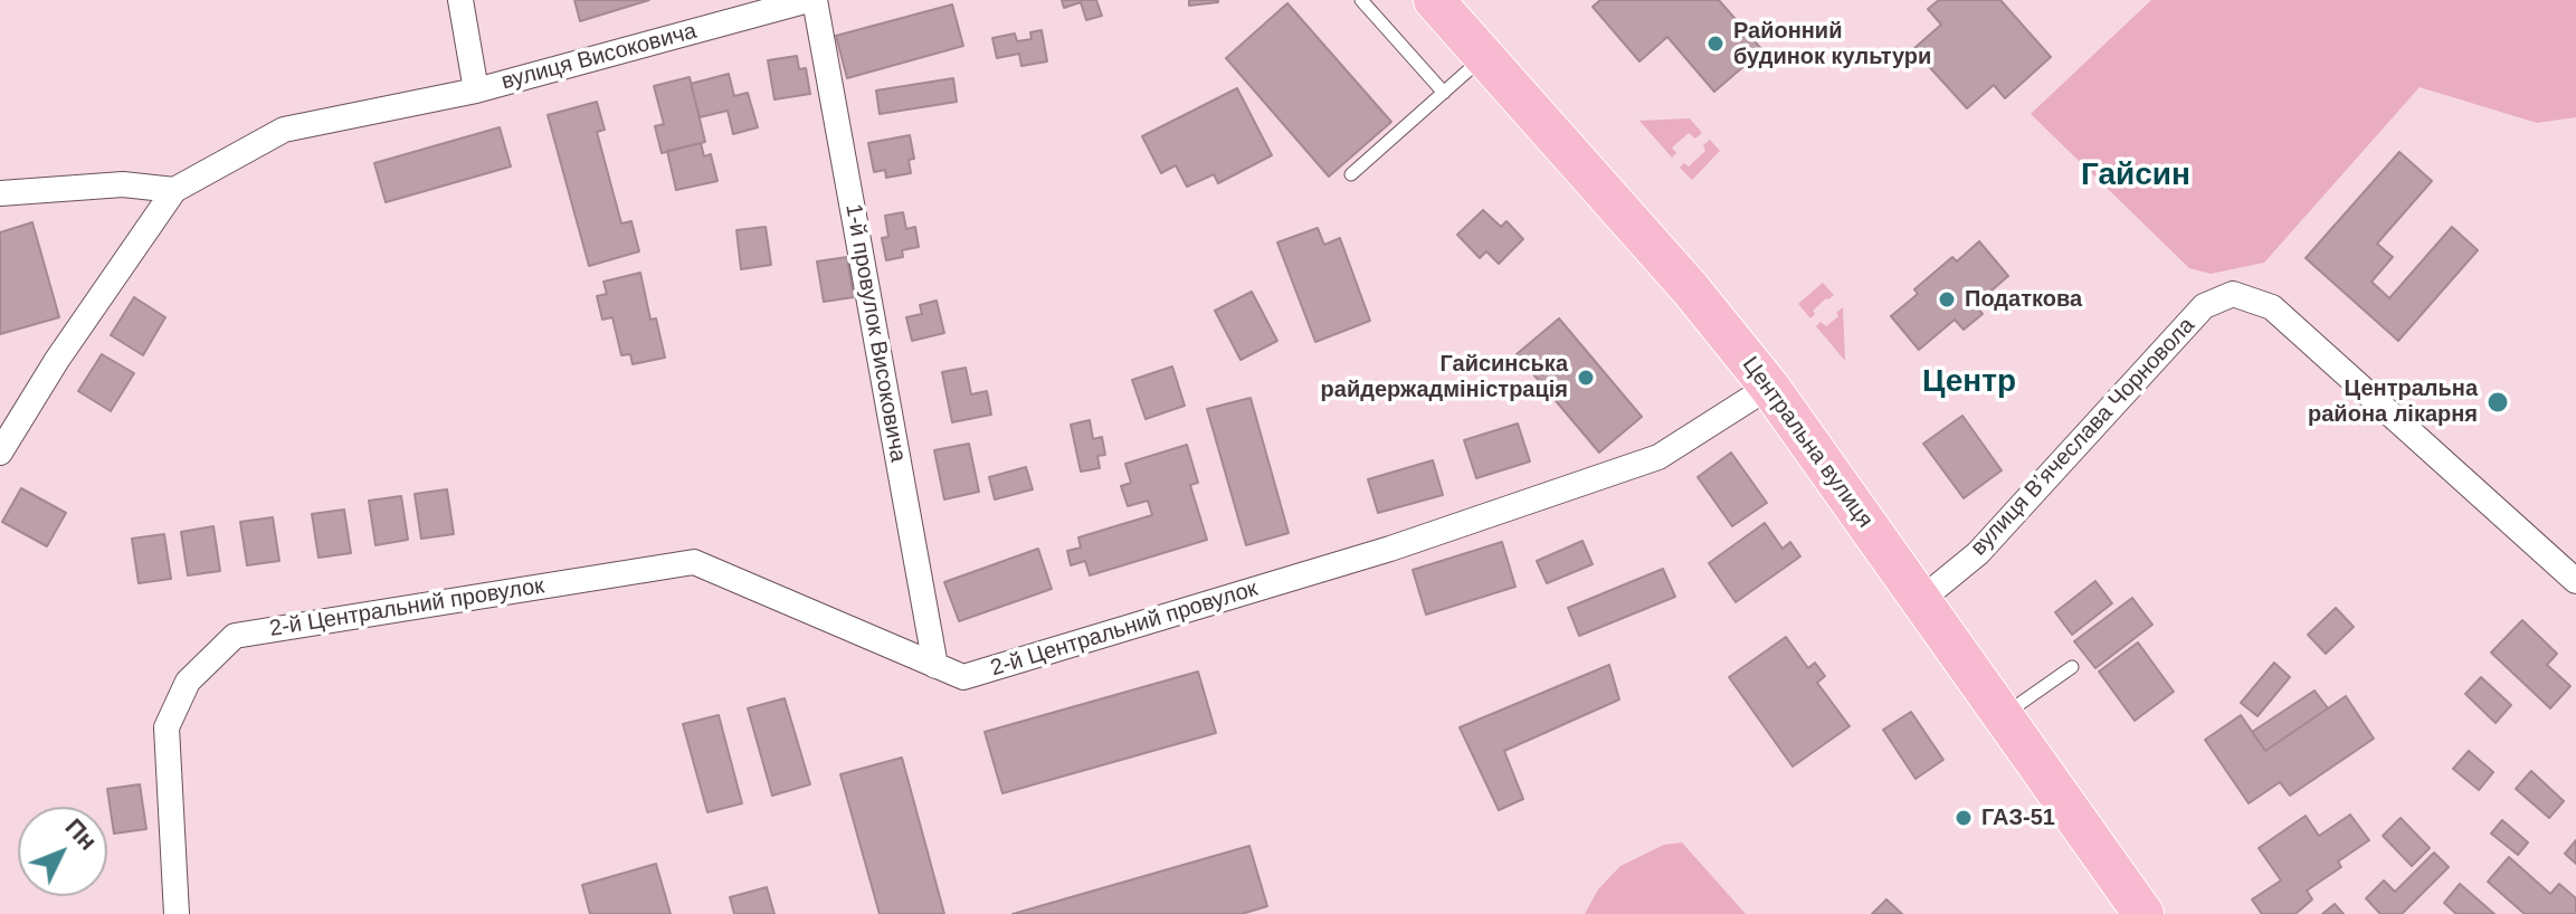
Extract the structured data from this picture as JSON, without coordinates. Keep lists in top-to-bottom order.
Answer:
{
  "streets": {
    "highway": ["Центральна вулиця"],
    "street": [
      "вулиця Високовича",
      "1-й провулок Високовича",
      "вулиця Вʼячеслава Чорновола",
      "2-й Центральний провулок"
    ]
  },
  "crossings": [
    ["вулиця Високовича", "1-й провулок Високовича"],
    ["1-й провулок Високовича", "2-й Центральний провулок"],
    ["вулиця Вʼячеслава Чорновола", "Центральна вулиця"],
    ["Центральна вулиця", "2-й Центральний провулок"]
  ],
  "districts": ["Гайсин", "Центр"],
  "places": [
    "Районний будинок культури",
    "Податкова",
    "Гайсинська райдержадміністрація",
    "Центральна района лікарня",
    "ГАЗ-51"
  ],
  "north": "top right"
}
